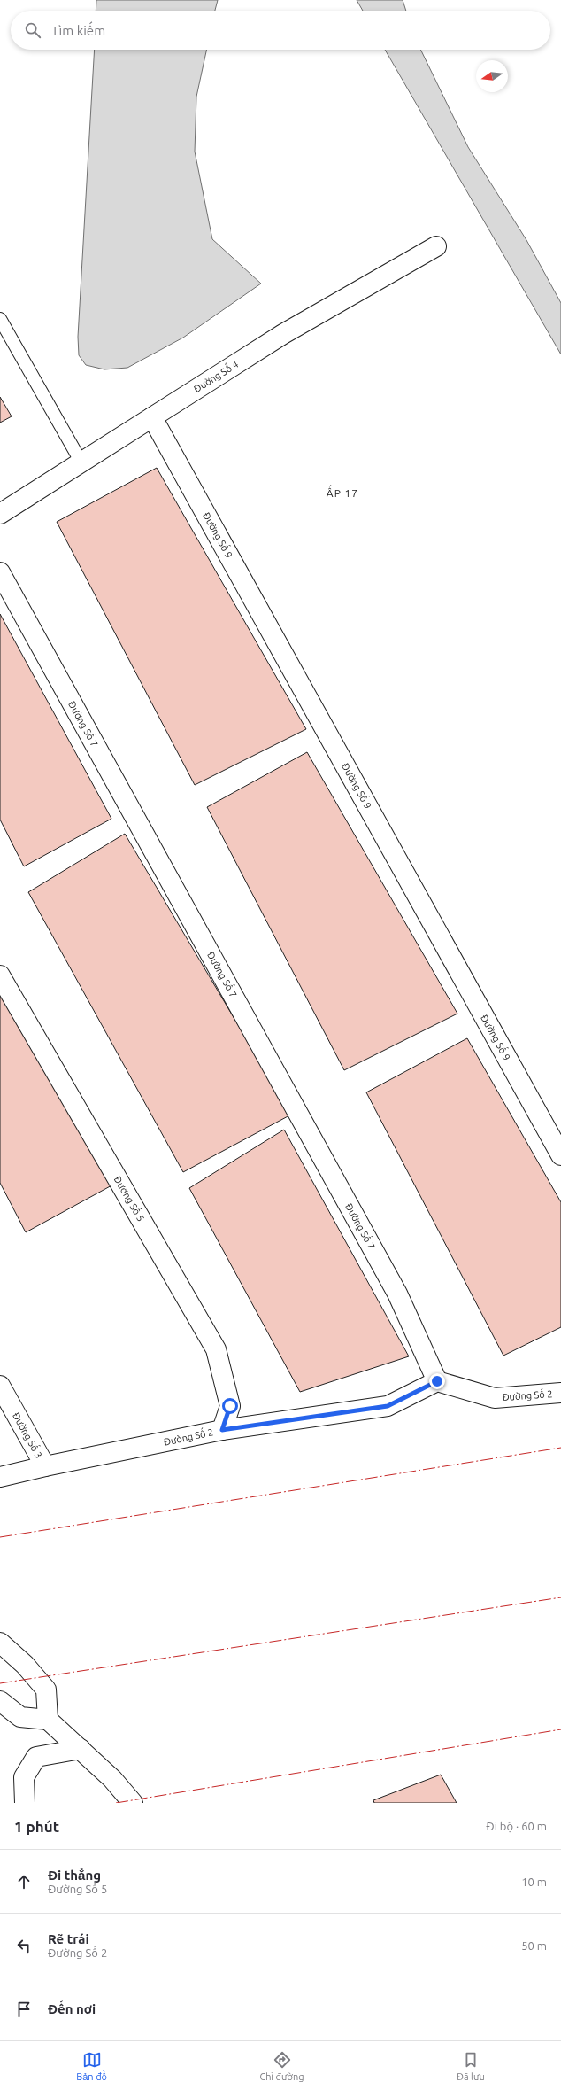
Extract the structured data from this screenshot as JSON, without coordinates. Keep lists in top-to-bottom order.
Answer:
{
  "streets": {
    "street": [
      "Đường Số 4",
      "Đường Số 9",
      "Đường Số 7",
      "Đường Số 5",
      "Đường Số 2",
      "Đường Số 3"
    ]
  },
  "crossings": [
    ["Đường Số 4", "Đường Số 9"],
    ["Đường Số 7", "Đường Số 2"],
    ["Đường Số 5", "Đường Số 2"],
    ["Đường Số 2", "Đường Số 3"]
  ],
  "districts": ["ẤP 17"],
  "north": "left",
  "page": {
    "search": "Tìm kiếm",
    "heading": ["1 phút", "Đi bộ · 60 m"],
    "list": [
      ["Đi thẳng", "Đường Số 5", "10 m"],
      ["Rẽ trái", "Đường Số 2", "50 m"],
      "Đến nơi"
    ],
    "nav": ["Bản đồ", "Chỉ đường", "Đã lưu"]
  }
}
